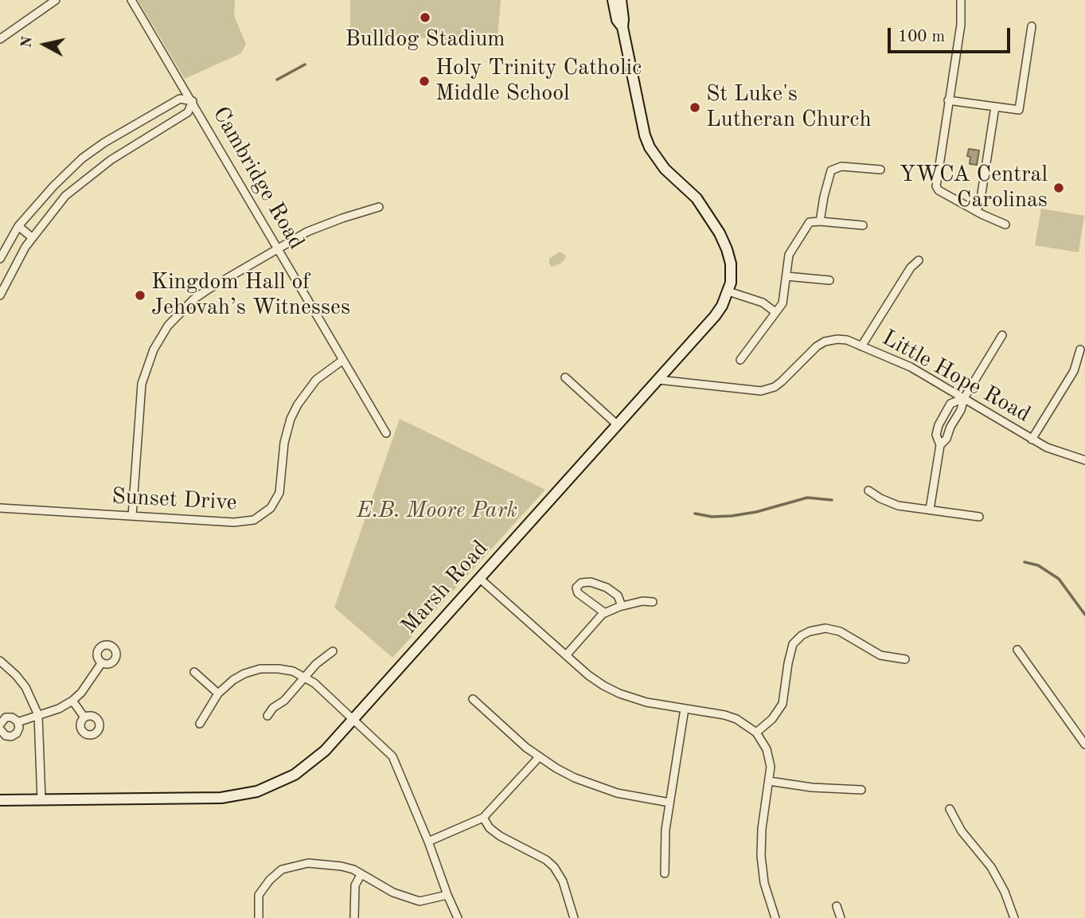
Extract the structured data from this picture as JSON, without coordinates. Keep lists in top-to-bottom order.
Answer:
{
  "streets": {
    "street": [
      "Cambridge Road",
      "Little Hope Road",
      "Sunset Drive",
      "Marsh Road"
    ]
  },
  "crossings": [
    ["Cambridge Road", "Sunset Drive"],
    ["Little Hope Road", "Marsh Road"]
  ],
  "parks": ["E.B. Moore Park"],
  "places": [
    "Bulldog Stadium",
    "Holy Trinity Catholic Middle School",
    "St Luke's Lutheran Church",
    "YWCA Central Carolinas",
    "Kingdom Hall of Jehovah’s Witnesses"
  ],
  "scale_bar": "100 m",
  "north": "left"
}
